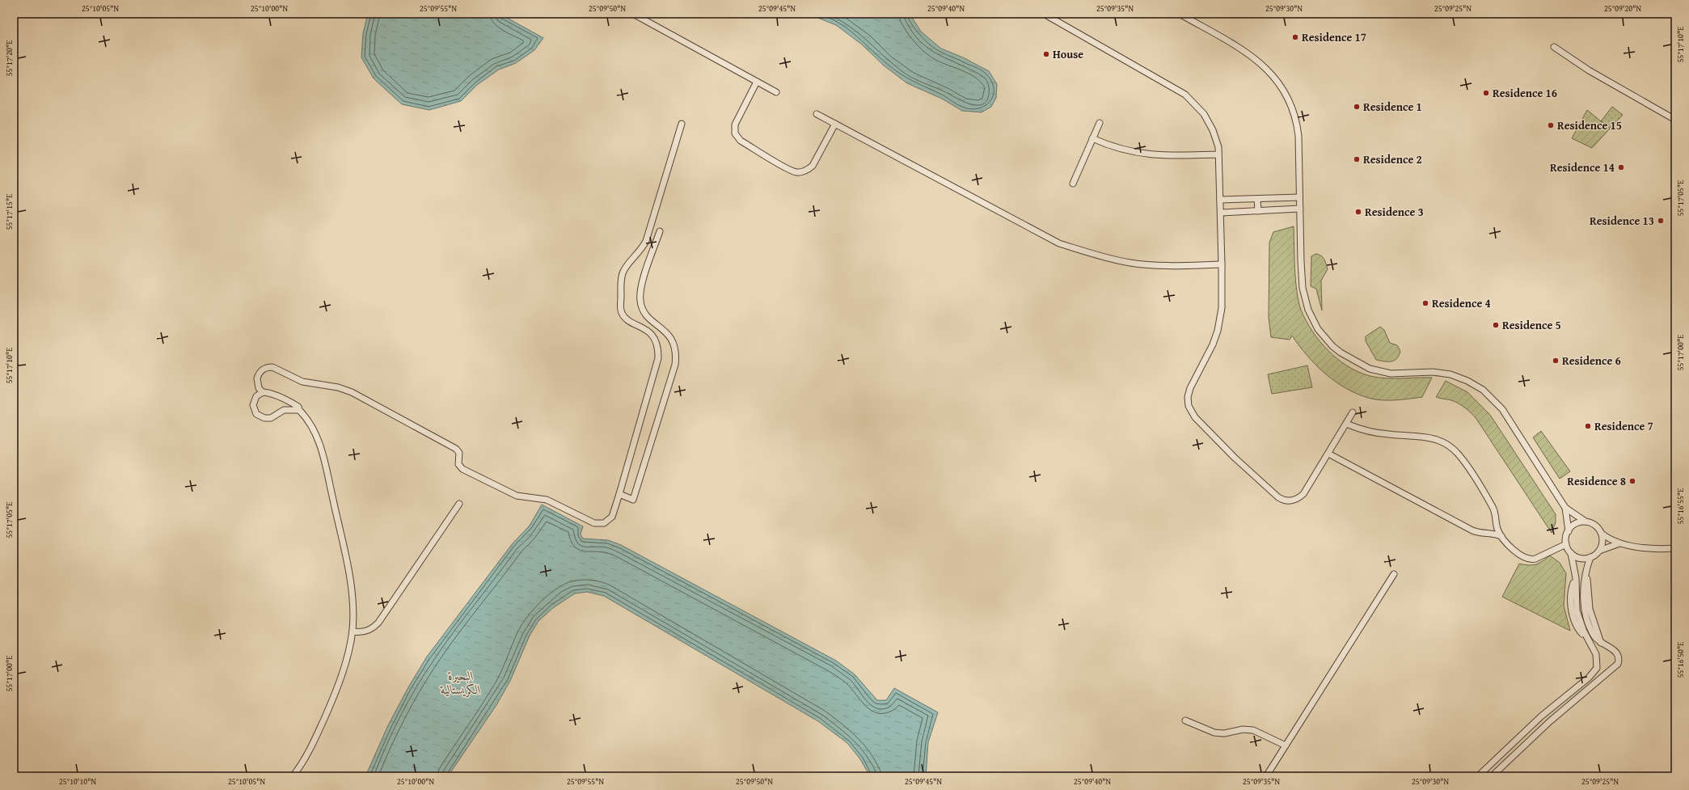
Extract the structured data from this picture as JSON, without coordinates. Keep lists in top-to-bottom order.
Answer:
{
  "water": ["البحيرة الكريستالية"],
  "places": [
    "Residence 17",
    "House",
    "Residence 16",
    "Residence 1",
    "Residence 15",
    "Residence 2",
    "Residence 14",
    "Residence 3",
    "Residence 13",
    "Residence 4",
    "Residence 5",
    "Residence 6",
    "Residence 7",
    "Residence 8"
  ],
  "coordinates": [
    "25°10'05\"N",
    "25°10'00\"N",
    "25°09'55\"N",
    "25°09'50\"N",
    "25°09'45\"N",
    "25°09'40\"N",
    "25°09'35\"N",
    "25°09'30\"N",
    "25°09'25\"N",
    "25°09'20\"N",
    "55°17'10\"E",
    "55°17'20\"E",
    "55°17'05\"E",
    "55°17'15\"E",
    "55°17'00\"E",
    "55°16'55\"E",
    "55°16'50\"E",
    "25°10'10\"N"
  ]
}
